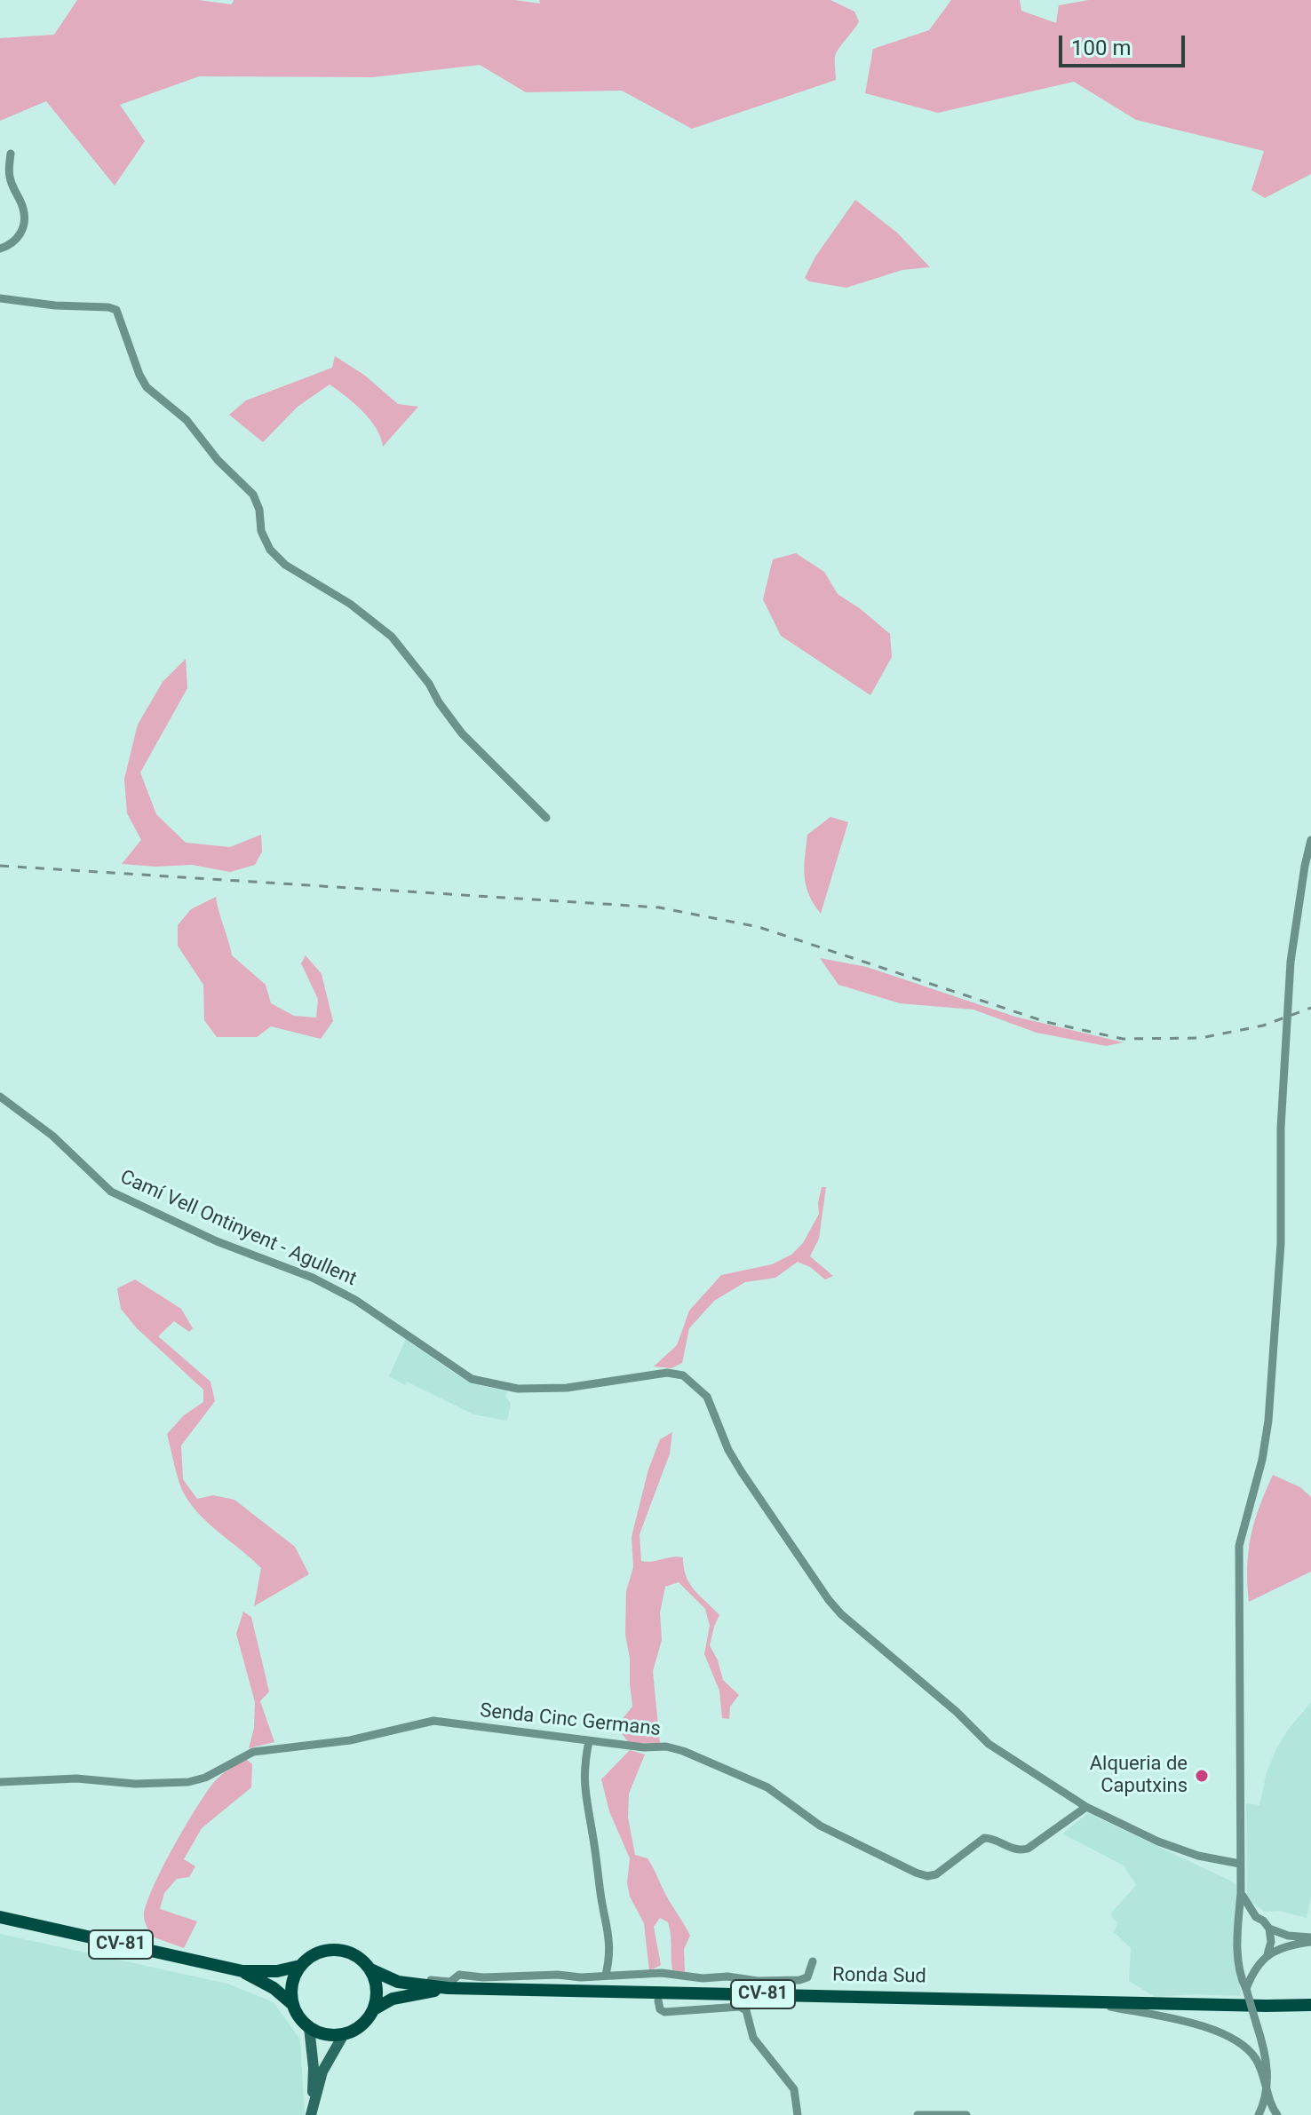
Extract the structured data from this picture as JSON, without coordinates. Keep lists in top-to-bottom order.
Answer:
{
  "streets": {
    "main road": ["CV-81", "Ronda Sud"],
    "street": ["Camí Vell Ontinyent - Agullent", "Senda Cinc Germans"]
  },
  "crossings": [
    ["Camí Vell Ontinyent - Agullent", "Senda Cinc Germans"],
    ["CV-81", "Ronda Sud"]
  ],
  "places": ["Alqueria de Caputxins"],
  "scale_bar": "100 m"
}
